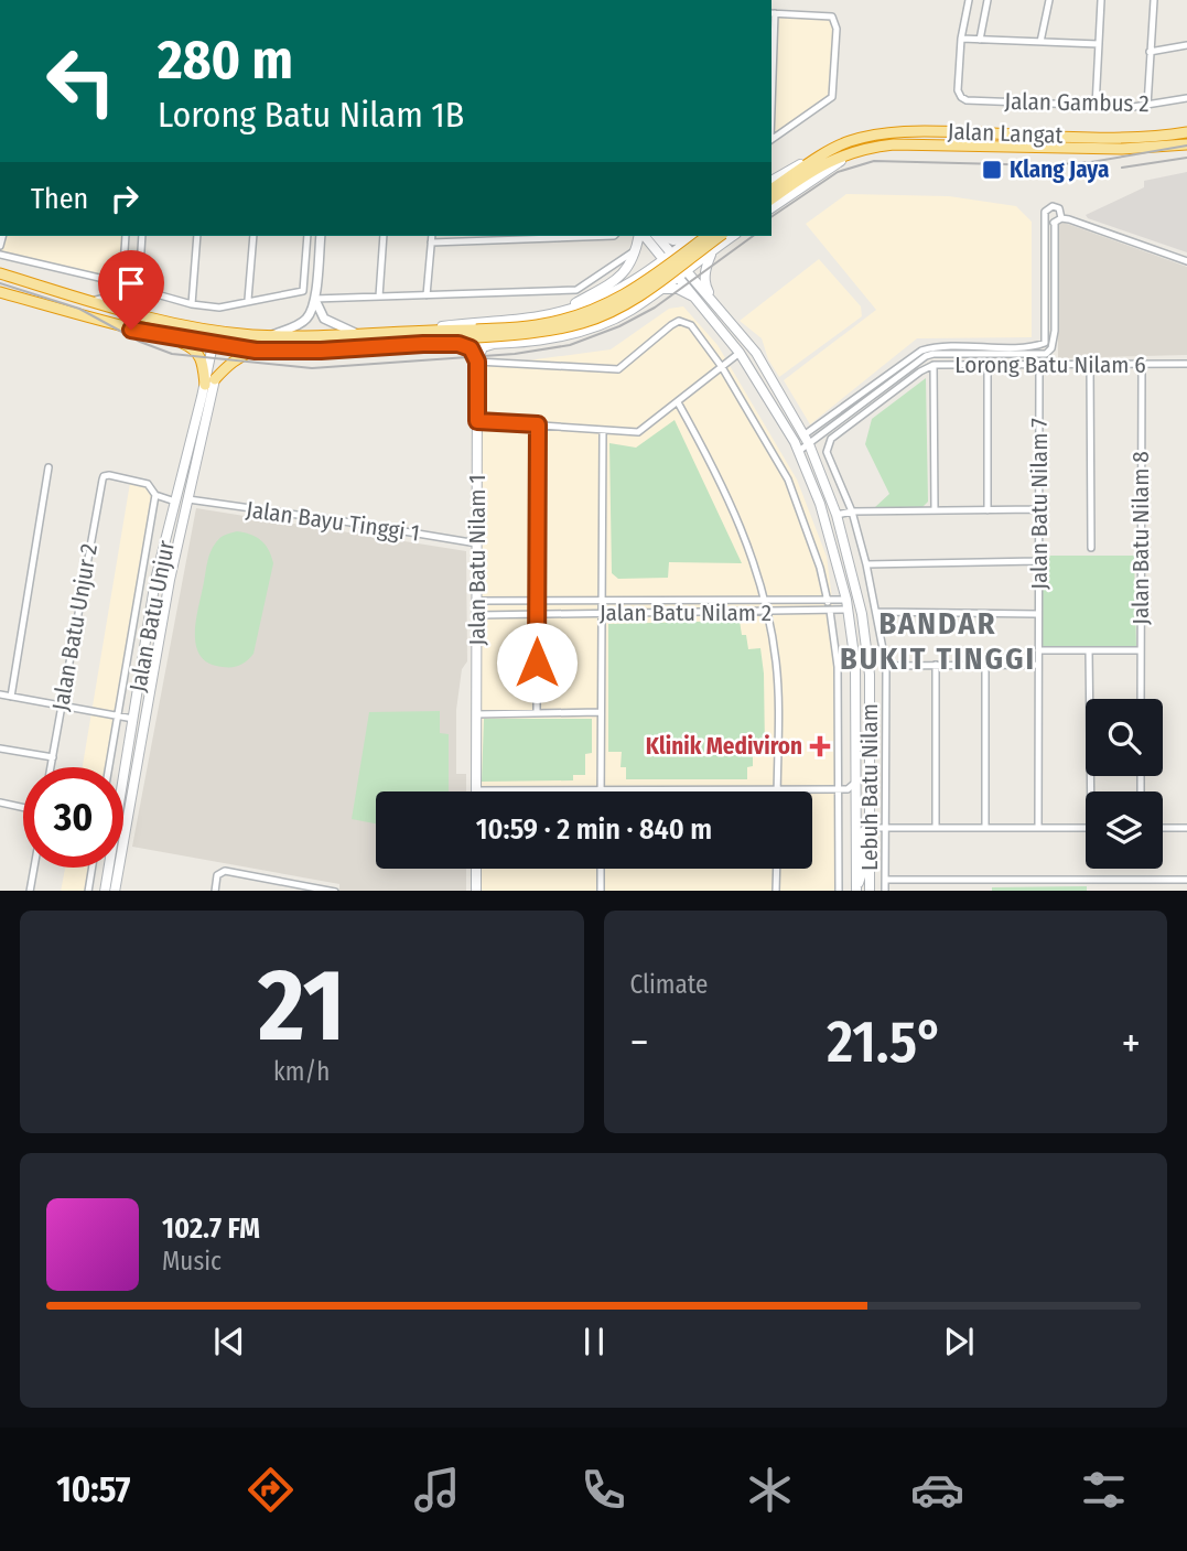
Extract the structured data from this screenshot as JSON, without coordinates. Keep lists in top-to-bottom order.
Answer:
{
  "streets": {
    "highway": ["Jalan Langat"],
    "main road": ["Jalan Batu Nilam 1", "Jalan Batu Unjur", "Lebuh Batu Nilam"],
    "street": [
      "Jalan Gambus 2",
      "Lorong Batu Nilam 6",
      "Jalan Batu Nilam 7",
      "Jalan Bayu Tinggi 1",
      "Jalan Batu Nilam 8",
      "Jalan Batu Nilam 2",
      "Jalan Batu Unjur 2"
    ]
  },
  "crossings": [
    ["Lorong Batu Nilam 6", "Jalan Batu Nilam 7"],
    ["Lorong Batu Nilam 6", "Jalan Batu Nilam 8"],
    ["Jalan Bayu Tinggi 1", "Jalan Batu Nilam 1"],
    ["Jalan Bayu Tinggi 1", "Jalan Batu Unjur"],
    ["Jalan Batu Nilam 1", "Jalan Batu Nilam 2"],
    ["Jalan Batu Nilam 2", "Lebuh Batu Nilam"]
  ],
  "districts": ["BANDAR BUKIT TINGGI"],
  "places": {
    "transit": ["Klang Jaya"],
    "health": ["Klinik Mediviron"]
  },
  "page": {
    "turn": ["280 m", "Lorong Batu Nilam 1B"],
    "then": "Then",
    "limit": "30",
    "trip": "10:59 · 2 min · 840 m",
    "tile": [
      ["21", "km/h"],
      "Climate"
    ],
    "heat": ["−", "21.5°", "+"],
    "song": ["102.7 FM", "Music"],
    "tabs": "10:57"
  }
}
